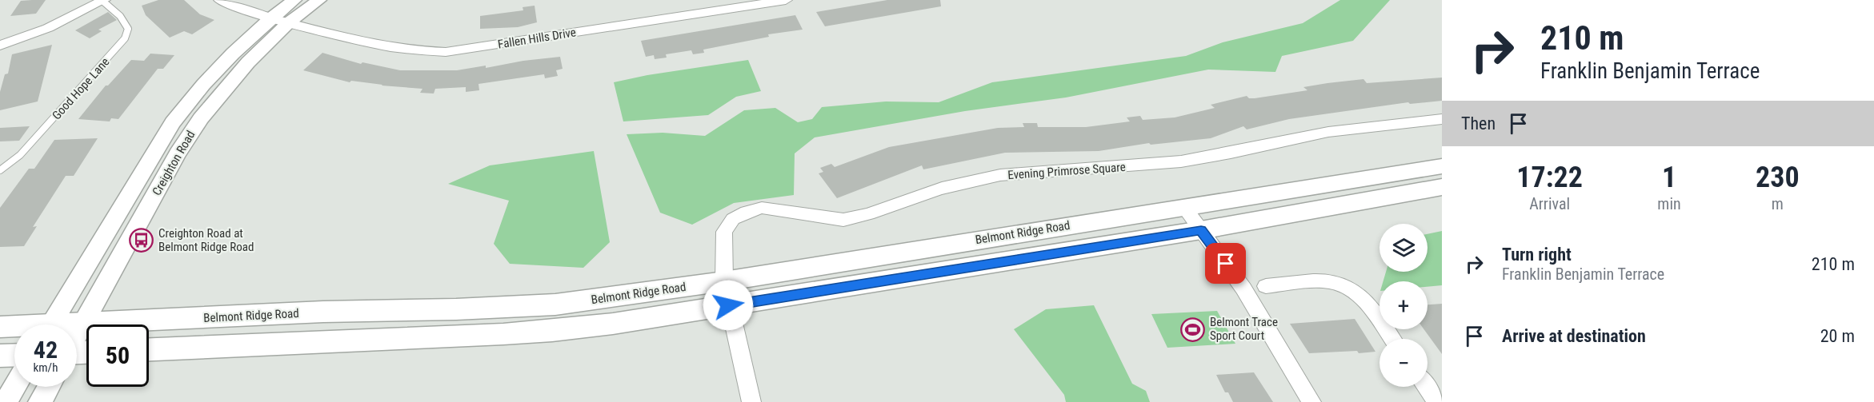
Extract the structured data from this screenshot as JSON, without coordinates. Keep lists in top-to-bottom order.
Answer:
{
  "streets": {
    "main road": ["Belmont Ridge Road"],
    "street": ["Fallen Hills Drive", "Creighton Road", "Evening Primrose Square"],
    "lane": ["Good Hope Lane"]
  },
  "crossings": [
    ["Fallen Hills Drive", "Creighton Road"],
    ["Creighton Road", "Belmont Ridge Road"],
    ["Evening Primrose Square", "Belmont Ridge Road"]
  ],
  "places": {
    "bus stop": ["Creighton Road at Belmont Ridge Road"],
    "sports": ["Belmont Trace Sport Court"]
  },
  "page": {
    "turn": ["210 m", "Franklin Benjamin Terrace"],
    "then": "Then",
    "eta": [
      "17:22",
      "Arrival",
      "1",
      "min",
      "230",
      "m"
    ],
    "map_buttons": ["+", "−"],
    "list": [
      {
        "name": "Turn right",
        "note": "Franklin Benjamin Terrace",
        "value": "210 m"
      },
      {
        "name": "Arrive at destination",
        "value": "20 m"
      }
    ],
    "speed": "42 km/h",
    "limit": "50"
  }
}
